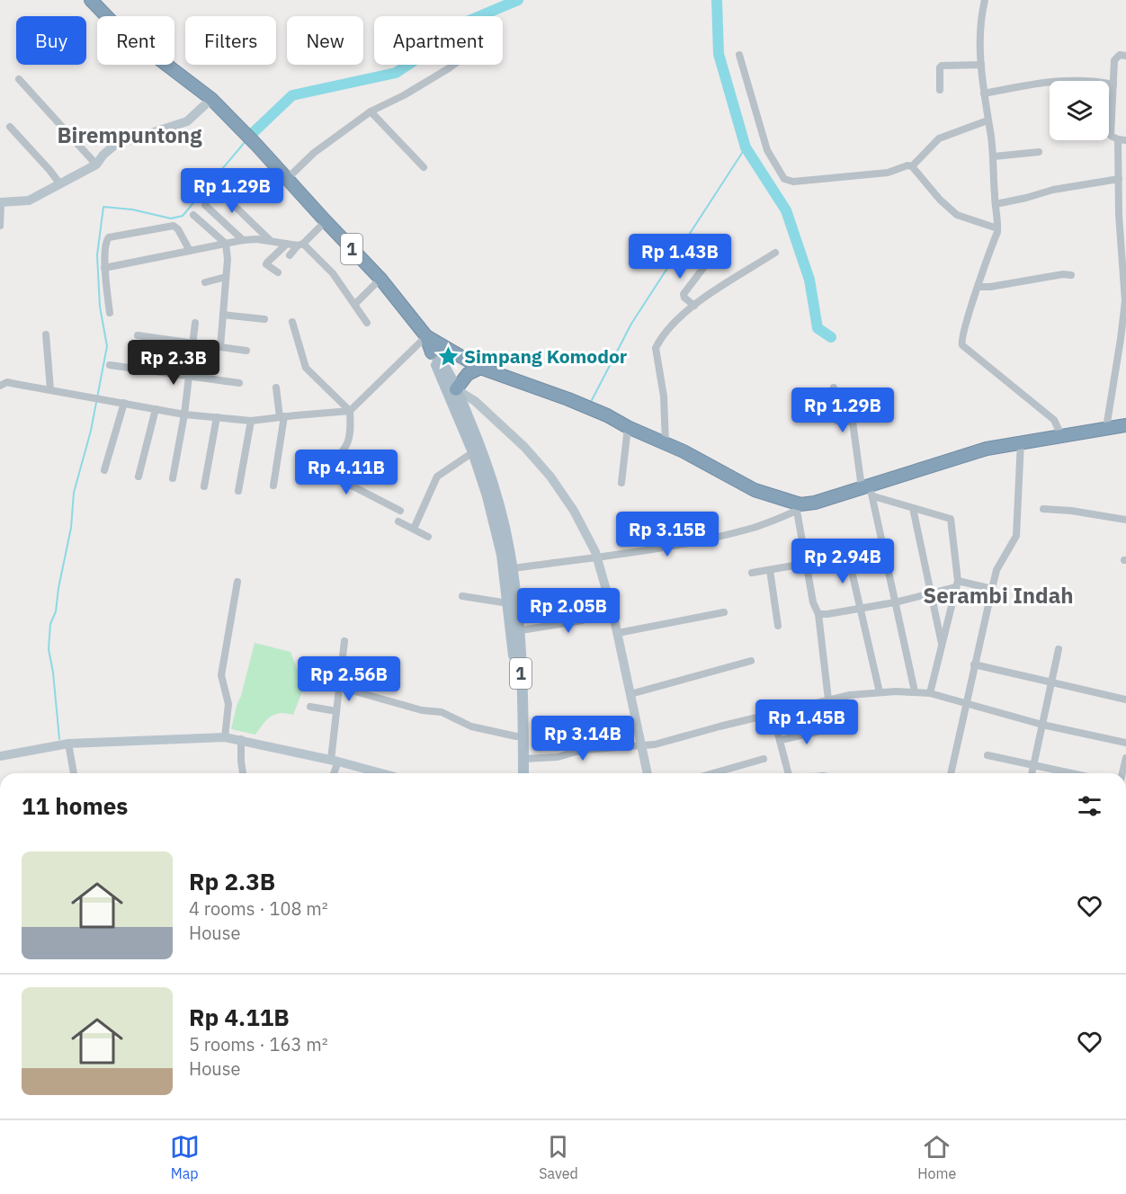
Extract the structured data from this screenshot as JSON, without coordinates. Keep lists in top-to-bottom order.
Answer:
{
  "streets": {
    "highway": ["1"]
  },
  "districts": ["Birempuntong", "Serambi Indah"],
  "places": {
    "place": ["Simpang Komodor"]
  },
  "page": {
    "chip": [
      "Buy",
      "Rent",
      "Filters",
      "New",
      "Apartment"
    ],
    "price": [
      "Rp 1.29B",
      "Rp 1.43B",
      "Rp 2.3B",
      "Rp 1.29B",
      "Rp 4.11B",
      "Rp 3.15B",
      "Rp 2.94B",
      "Rp 2.05B",
      "Rp 2.56B",
      "Rp 1.45B",
      "Rp 3.14B"
    ],
    "heading": "11 homes",
    "list": [
      {
        "name": "Rp 2.3B",
        "note": "4 rooms · 108 m² · House"
      },
      {
        "name": "Rp 4.11B",
        "note": "5 rooms · 163 m² · House"
      }
    ],
    "tabs": ["Map", "Saved", "Home"]
  }
}
